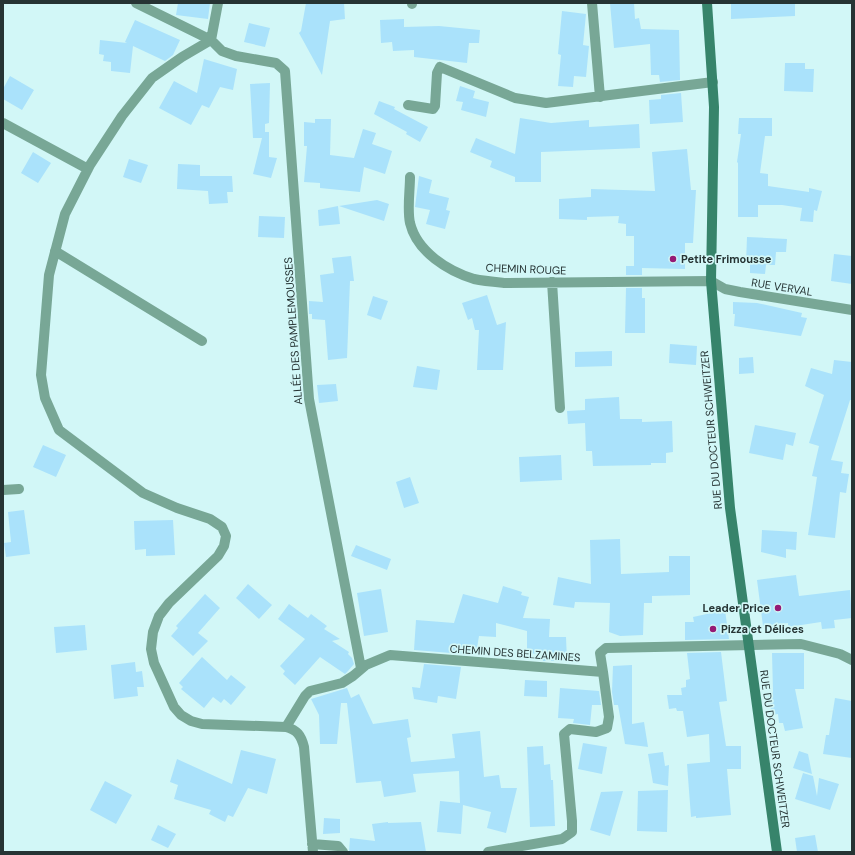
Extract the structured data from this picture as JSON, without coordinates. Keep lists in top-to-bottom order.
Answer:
{
  "streets": {
    "main road": ["RUE DU DOCTEUR SCHWEITZER"],
    "street": [
      "CHEMIN ROUGE",
      "RUE VERVAL",
      "ALLÉE DES PAMPLEMOUSSES",
      "CHEMIN DES BELZAMINES"
    ]
  },
  "crossings": [
    ["CHEMIN ROUGE", "RUE VERVAL"],
    ["CHEMIN ROUGE", "RUE DU DOCTEUR SCHWEITZER"],
    ["RUE VERVAL", "RUE DU DOCTEUR SCHWEITZER"],
    ["ALLÉE DES PAMPLEMOUSSES", "CHEMIN DES BELZAMINES"]
  ],
  "places": ["Petite Frimousse", "Leader Price", "Pizza et Délices"]
}
